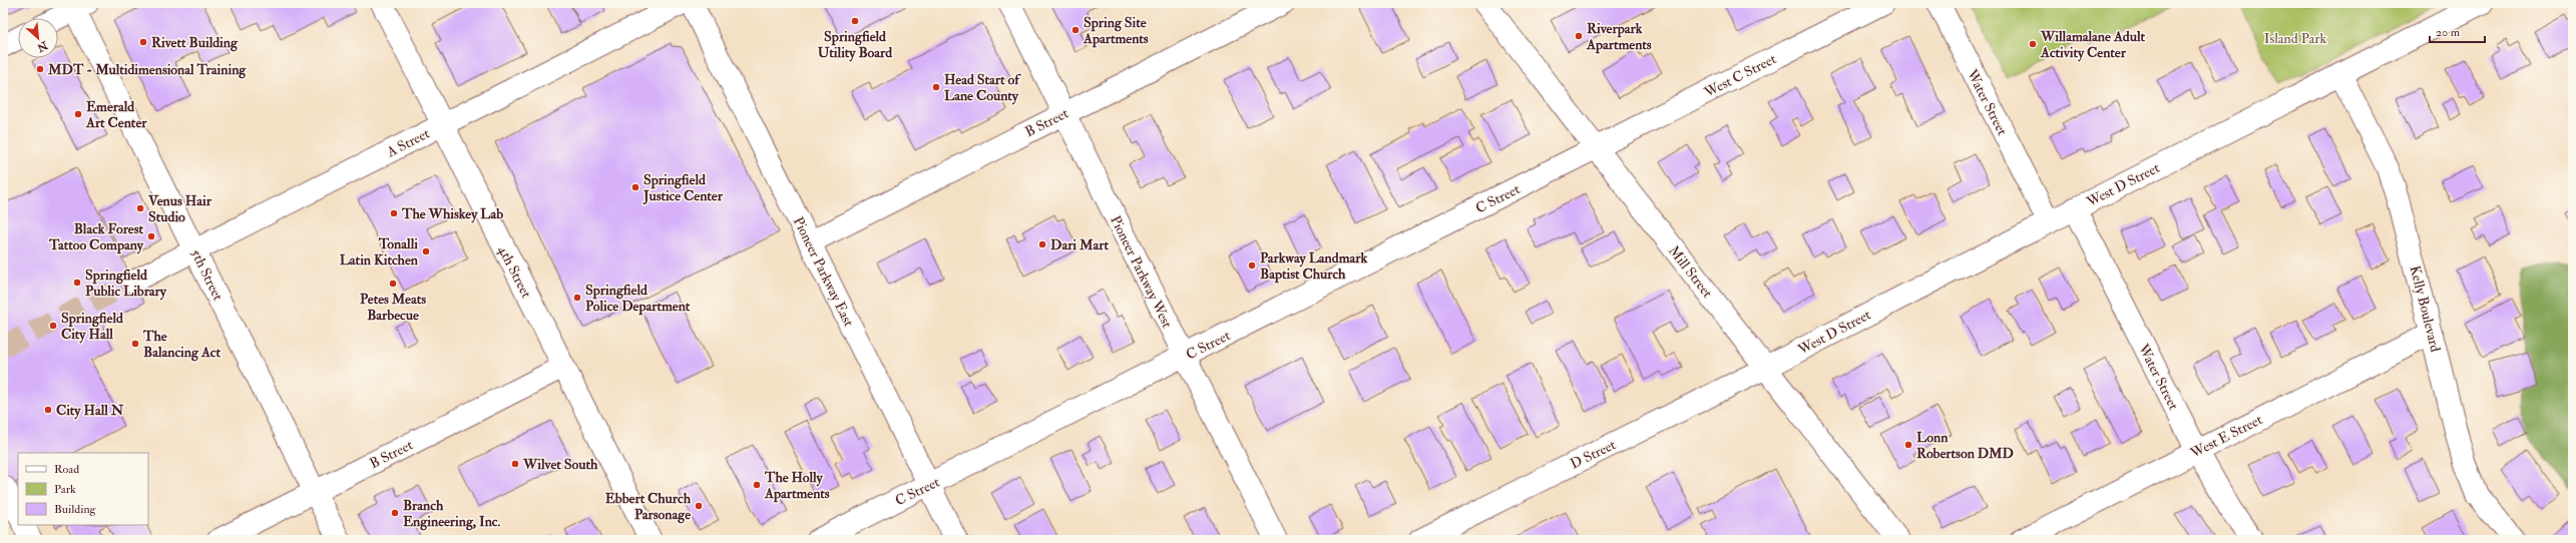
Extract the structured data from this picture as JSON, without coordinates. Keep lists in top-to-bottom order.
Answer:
{
  "streets": {
    "street": [
      "West C Street",
      "Water Street",
      "B Street",
      "A Street",
      "West D Street",
      "C Street",
      "4th Street",
      "Pioneer Parkway East",
      "Pioneer Parkway West",
      "Mill Street",
      "5th Street",
      "Kelly Boulevard",
      "West E Street",
      "D Street"
    ]
  },
  "crossings": [
    ["West C Street", "C Street"],
    ["West C Street", "Mill Street"],
    ["Water Street", "West D Street"],
    ["Water Street", "West E Street"],
    ["B Street", "4th Street"],
    ["B Street", "Pioneer Parkway East"],
    ["B Street", "Pioneer Parkway West"],
    ["B Street", "5th Street"],
    ["A Street", "4th Street"],
    ["A Street", "5th Street"],
    ["West D Street", "Mill Street"],
    ["West D Street", "Kelly Boulevard"],
    ["West D Street", "D Street"],
    ["C Street", "Pioneer Parkway East"],
    ["C Street", "Pioneer Parkway West"],
    ["C Street", "Mill Street"],
    ["Mill Street", "D Street"],
    ["Kelly Boulevard", "West E Street"]
  ],
  "parks": ["Island Park"],
  "places": [
    "Springfield Utility Board",
    "Spring Site Apartments",
    "Riverpark Apartments",
    "Rivett Building",
    "Willamalane Adult Activity Center",
    "MDT - Multidimensional Training",
    "Head Start of Lane County",
    "Emerald Art Center",
    "Springfield Justice Center",
    "Venus Hair Studio",
    "The Whiskey Lab",
    "Black Forest Tattoo Company",
    "Dari Mart",
    "Tonalli Latin Kitchen",
    "Parkway Landmark Baptist Church",
    "Springfield Public Library",
    "Petes Meats Barbecue",
    "Springfield Police Department",
    "Springfield City Hall",
    "The Balancing Act",
    "City Hall N",
    "Lonn Robertson DMD",
    "Wilvet South",
    "The Holly Apartments",
    "Ebbert Church Parsonage",
    "Branch Engineering, Inc."
  ],
  "legend": ["Road", "Park", "Building"],
  "scale_bar": "20 m",
  "north": "bottom right"
}
